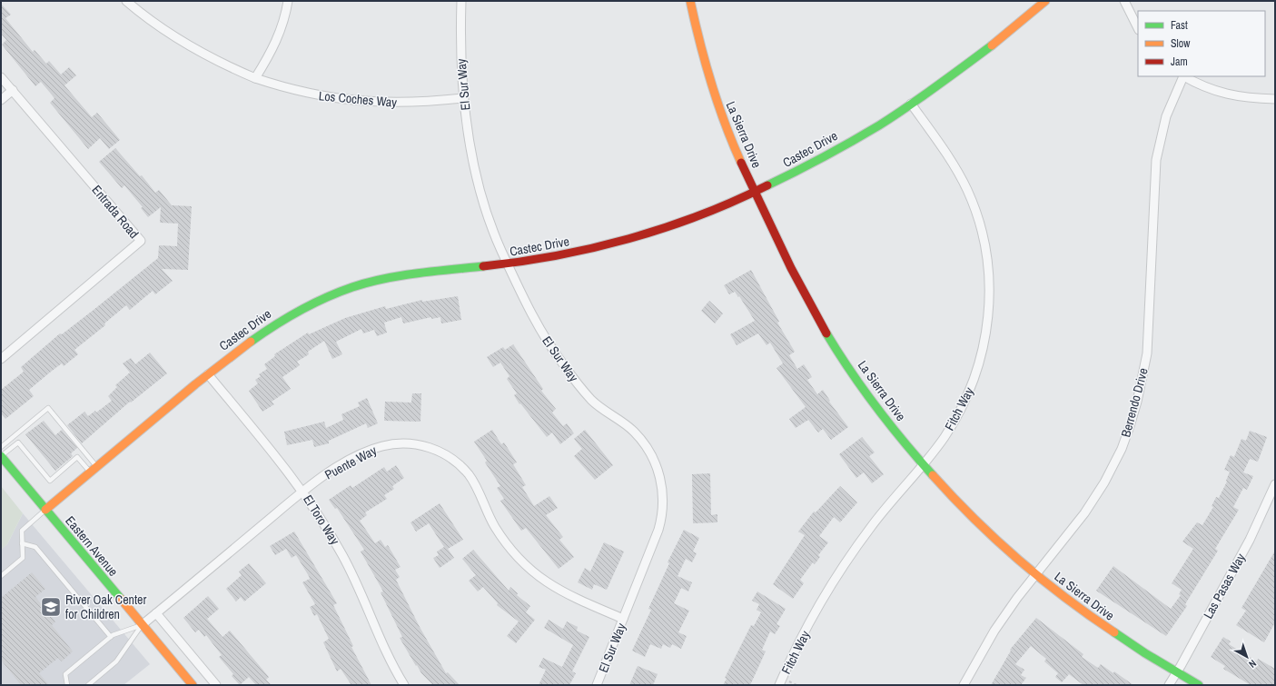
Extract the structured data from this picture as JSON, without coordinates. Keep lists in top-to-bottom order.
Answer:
{
  "streets": {
    "street": [
      "El Sur Way",
      "Los Coches Way",
      "La Sierra Drive",
      "Castec Drive",
      "Entrada Road",
      "Berrendo Drive",
      "Fitch Way",
      "Puente Way",
      "El Toro Way",
      "Eastern Avenue",
      "Las Pasas Way"
    ]
  },
  "crossings": [
    ["El Sur Way", "Los Coches Way"],
    ["El Sur Way", "Castec Drive"],
    ["El Sur Way", "Puente Way"],
    ["La Sierra Drive", "Castec Drive"],
    ["La Sierra Drive", "Berrendo Drive"],
    ["La Sierra Drive", "Fitch Way"],
    ["La Sierra Drive", "Las Pasas Way"],
    ["Castec Drive", "Fitch Way"],
    ["Castec Drive", "El Toro Way"],
    ["Castec Drive", "Eastern Avenue"],
    ["Puente Way", "El Toro Way"],
    ["Puente Way", "Eastern Avenue"]
  ],
  "places": {
    "school or university": ["River Oak Center for Children"]
  },
  "legend": ["Fast", "Slow", "Jam"],
  "north": "bottom right"
}
